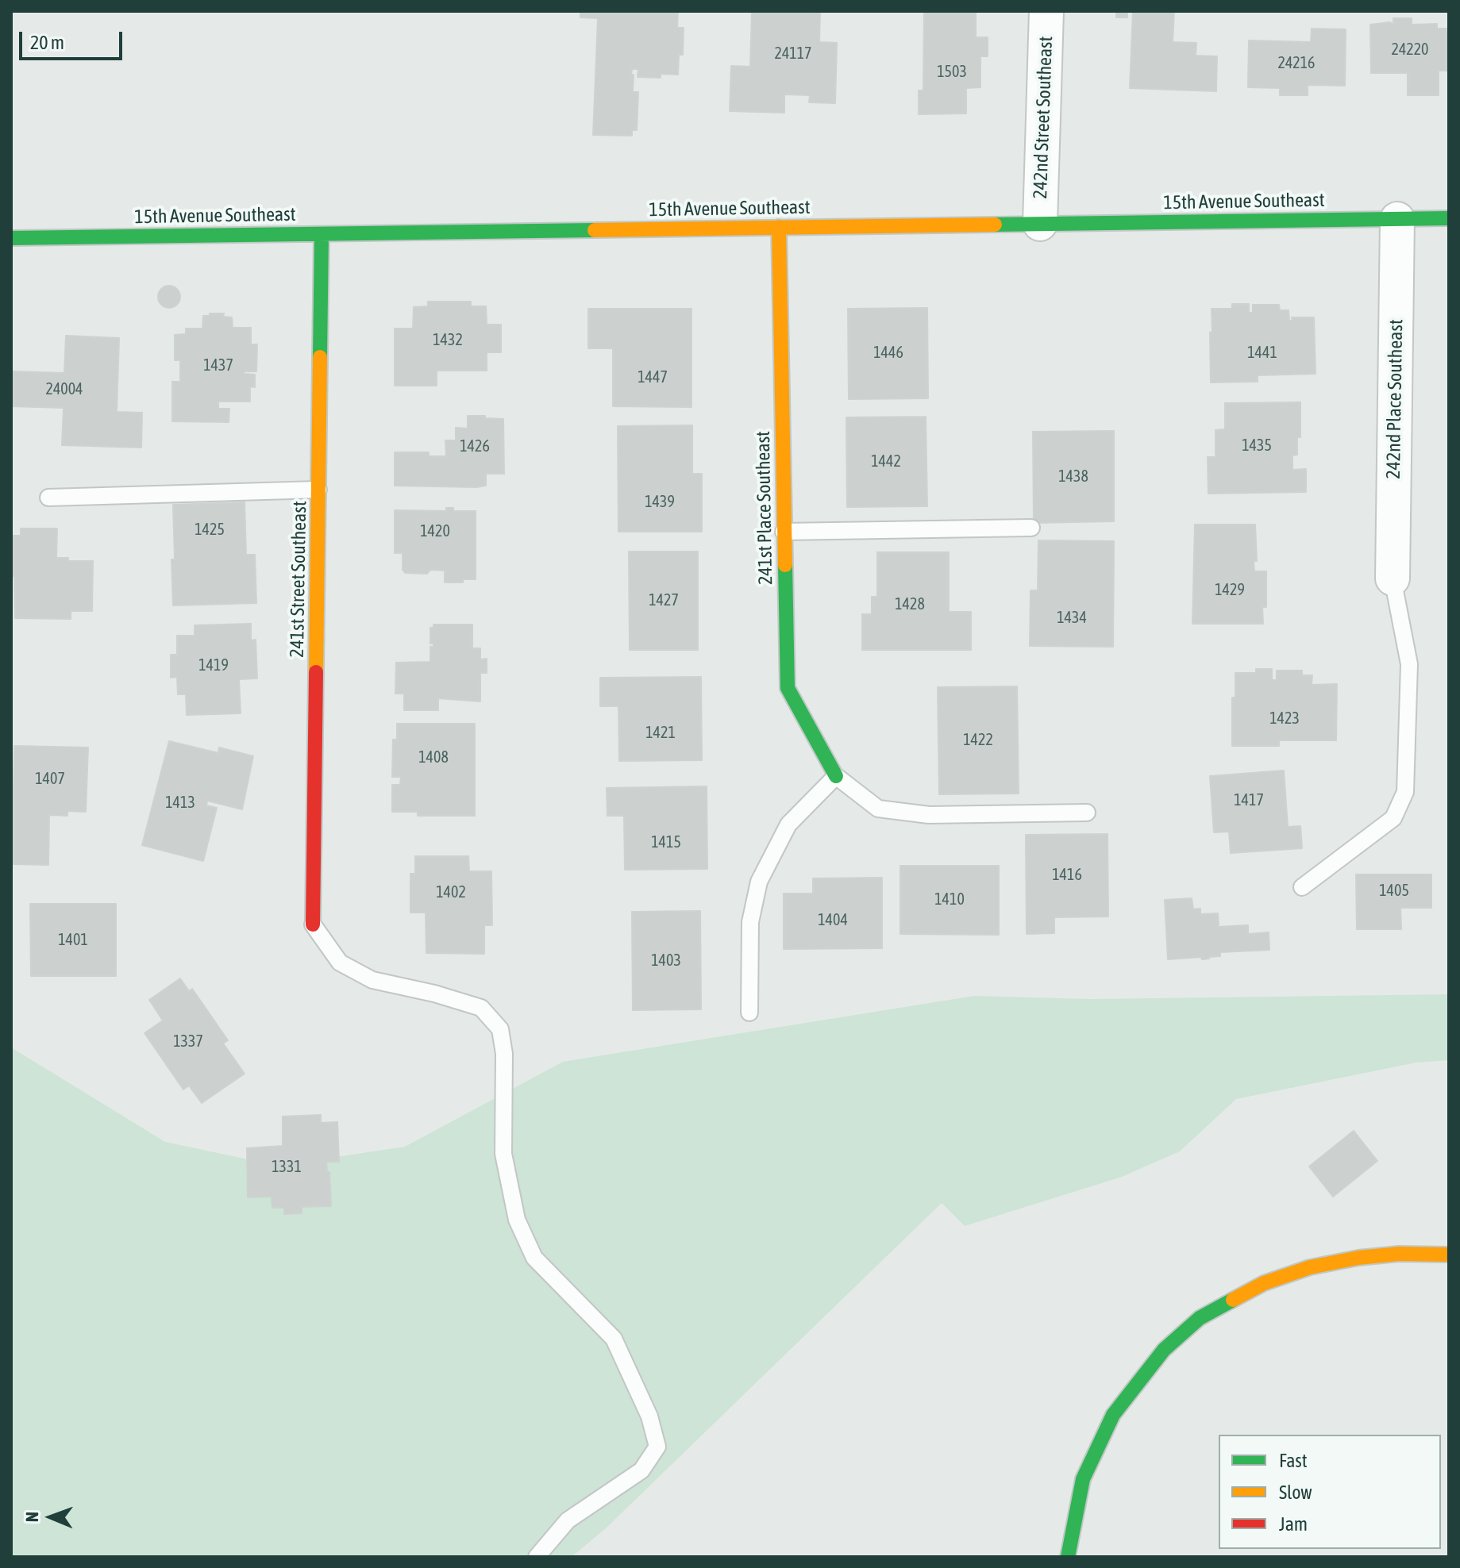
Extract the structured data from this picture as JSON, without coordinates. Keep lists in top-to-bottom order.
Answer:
{
  "streets": {
    "street": [
      "242nd Street Southeast",
      "15th Avenue Southeast",
      "242nd Place Southeast",
      "241st Place Southeast",
      "241st Street Southeast"
    ]
  },
  "crossings": [
    ["242nd Street Southeast", "15th Avenue Southeast"],
    ["15th Avenue Southeast", "242nd Place Southeast"],
    ["15th Avenue Southeast", "241st Place Southeast"],
    ["15th Avenue Southeast", "241st Street Southeast"]
  ],
  "house_numbers": [
    "24220",
    "24117",
    "24216",
    "1503",
    "1432",
    "1446",
    "1441",
    "1437",
    "1447",
    "24004",
    "1435",
    "1426",
    "1442",
    "1438",
    "1439",
    "1425",
    "1420",
    "1429",
    "1427",
    "1428",
    "1434",
    "1419",
    "1423",
    "1421",
    "1422",
    "1408",
    "1407",
    "1417",
    "1413",
    "1415",
    "1416",
    "1405",
    "1402",
    "1410",
    "1404",
    "1401",
    "1403",
    "1337",
    "1331"
  ],
  "legend": ["Fast", "Slow", "Jam"],
  "scale_bar": "20 m",
  "north": "left"
}
